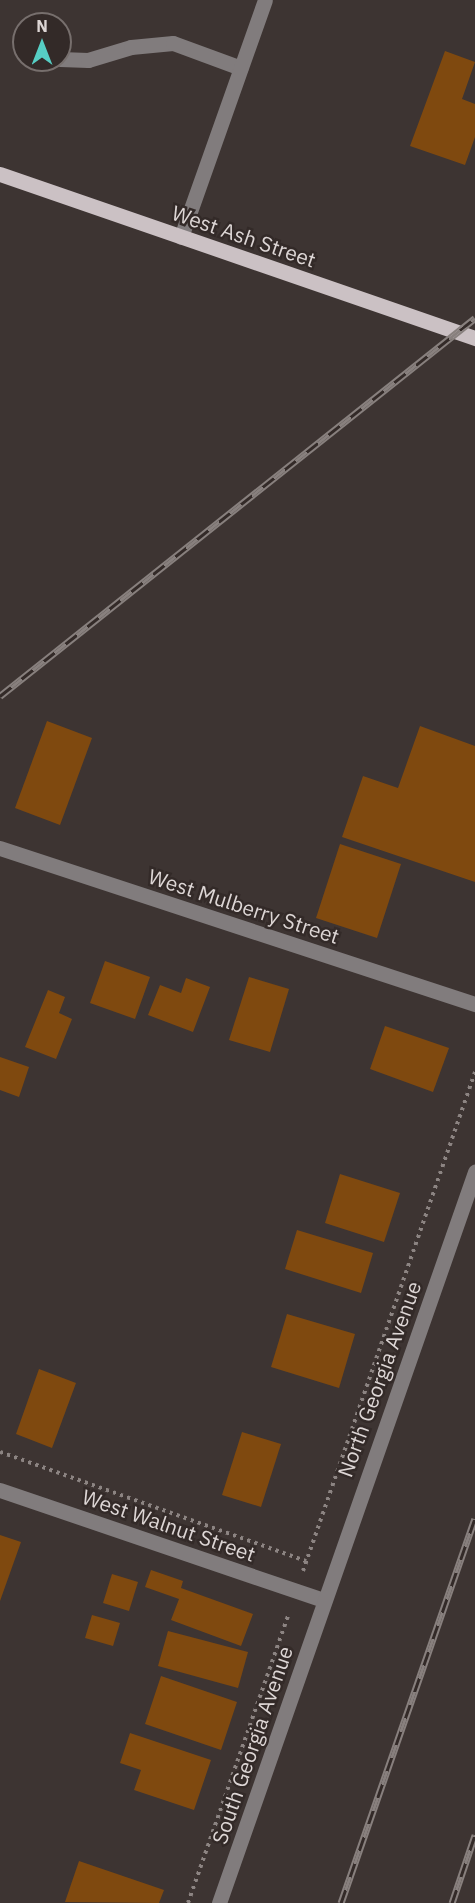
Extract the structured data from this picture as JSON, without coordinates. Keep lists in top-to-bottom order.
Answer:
{
  "streets": {
    "main road": ["West Ash Street"],
    "street": [
      "West Mulberry Street",
      "North Georgia Avenue",
      "West Walnut Street",
      "South Georgia Avenue"
    ]
  },
  "crossings": [
    ["North Georgia Avenue", "West Walnut Street"],
    ["North Georgia Avenue", "South Georgia Avenue"],
    ["West Walnut Street", "South Georgia Avenue"]
  ],
  "north": "top"
}
